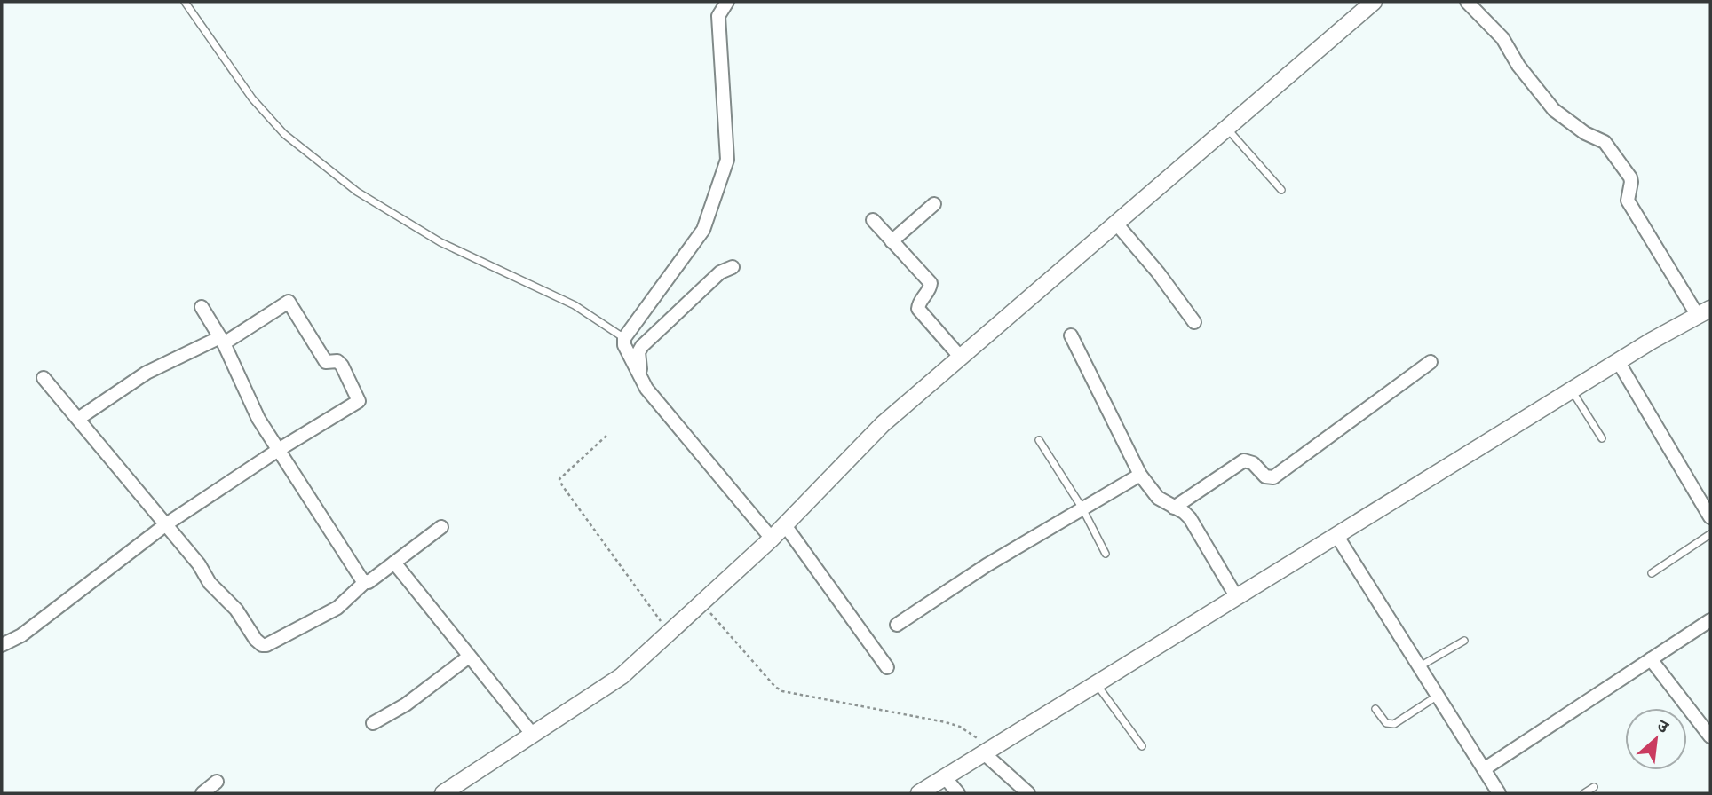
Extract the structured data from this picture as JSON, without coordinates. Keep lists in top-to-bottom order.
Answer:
{
  "north": "top right"
}
